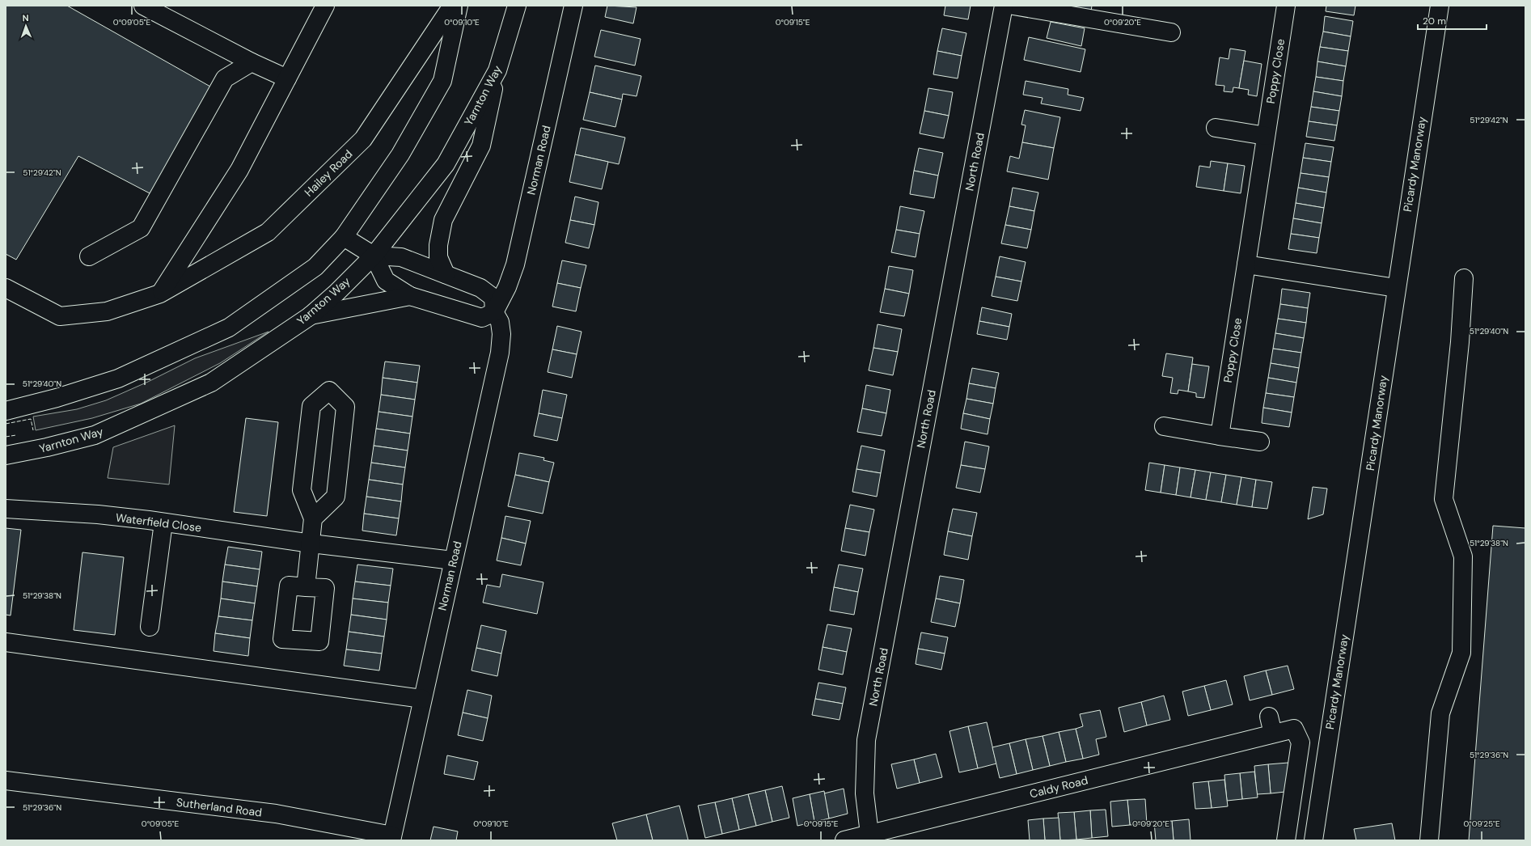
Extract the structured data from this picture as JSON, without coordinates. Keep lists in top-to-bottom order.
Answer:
{
  "streets": {
    "street": [
      "Poppy Close",
      "Yarnton Way",
      "Norman Road",
      "North Road",
      "Picardy Manorway",
      "Hailey Road",
      "Waterfield Close",
      "Caldy Road",
      "Sutherland Road"
    ]
  },
  "crossings": [
    ["Yarnton Way", "Norman Road"],
    ["Norman Road", "Waterfield Close"],
    ["Norman Road", "Sutherland Road"],
    ["North Road", "Caldy Road"]
  ],
  "scale_bar": "20 m",
  "north": "top",
  "coordinates": [
    "0°09'05\"E",
    "0°09'10\"E",
    "0°09'15\"E",
    "0°09'20\"E",
    "51°29'42\"N",
    "51°29'40\"N",
    "51°29'38\"N",
    "51°29'36\"N",
    "0°09'25\"E"
  ]
}
